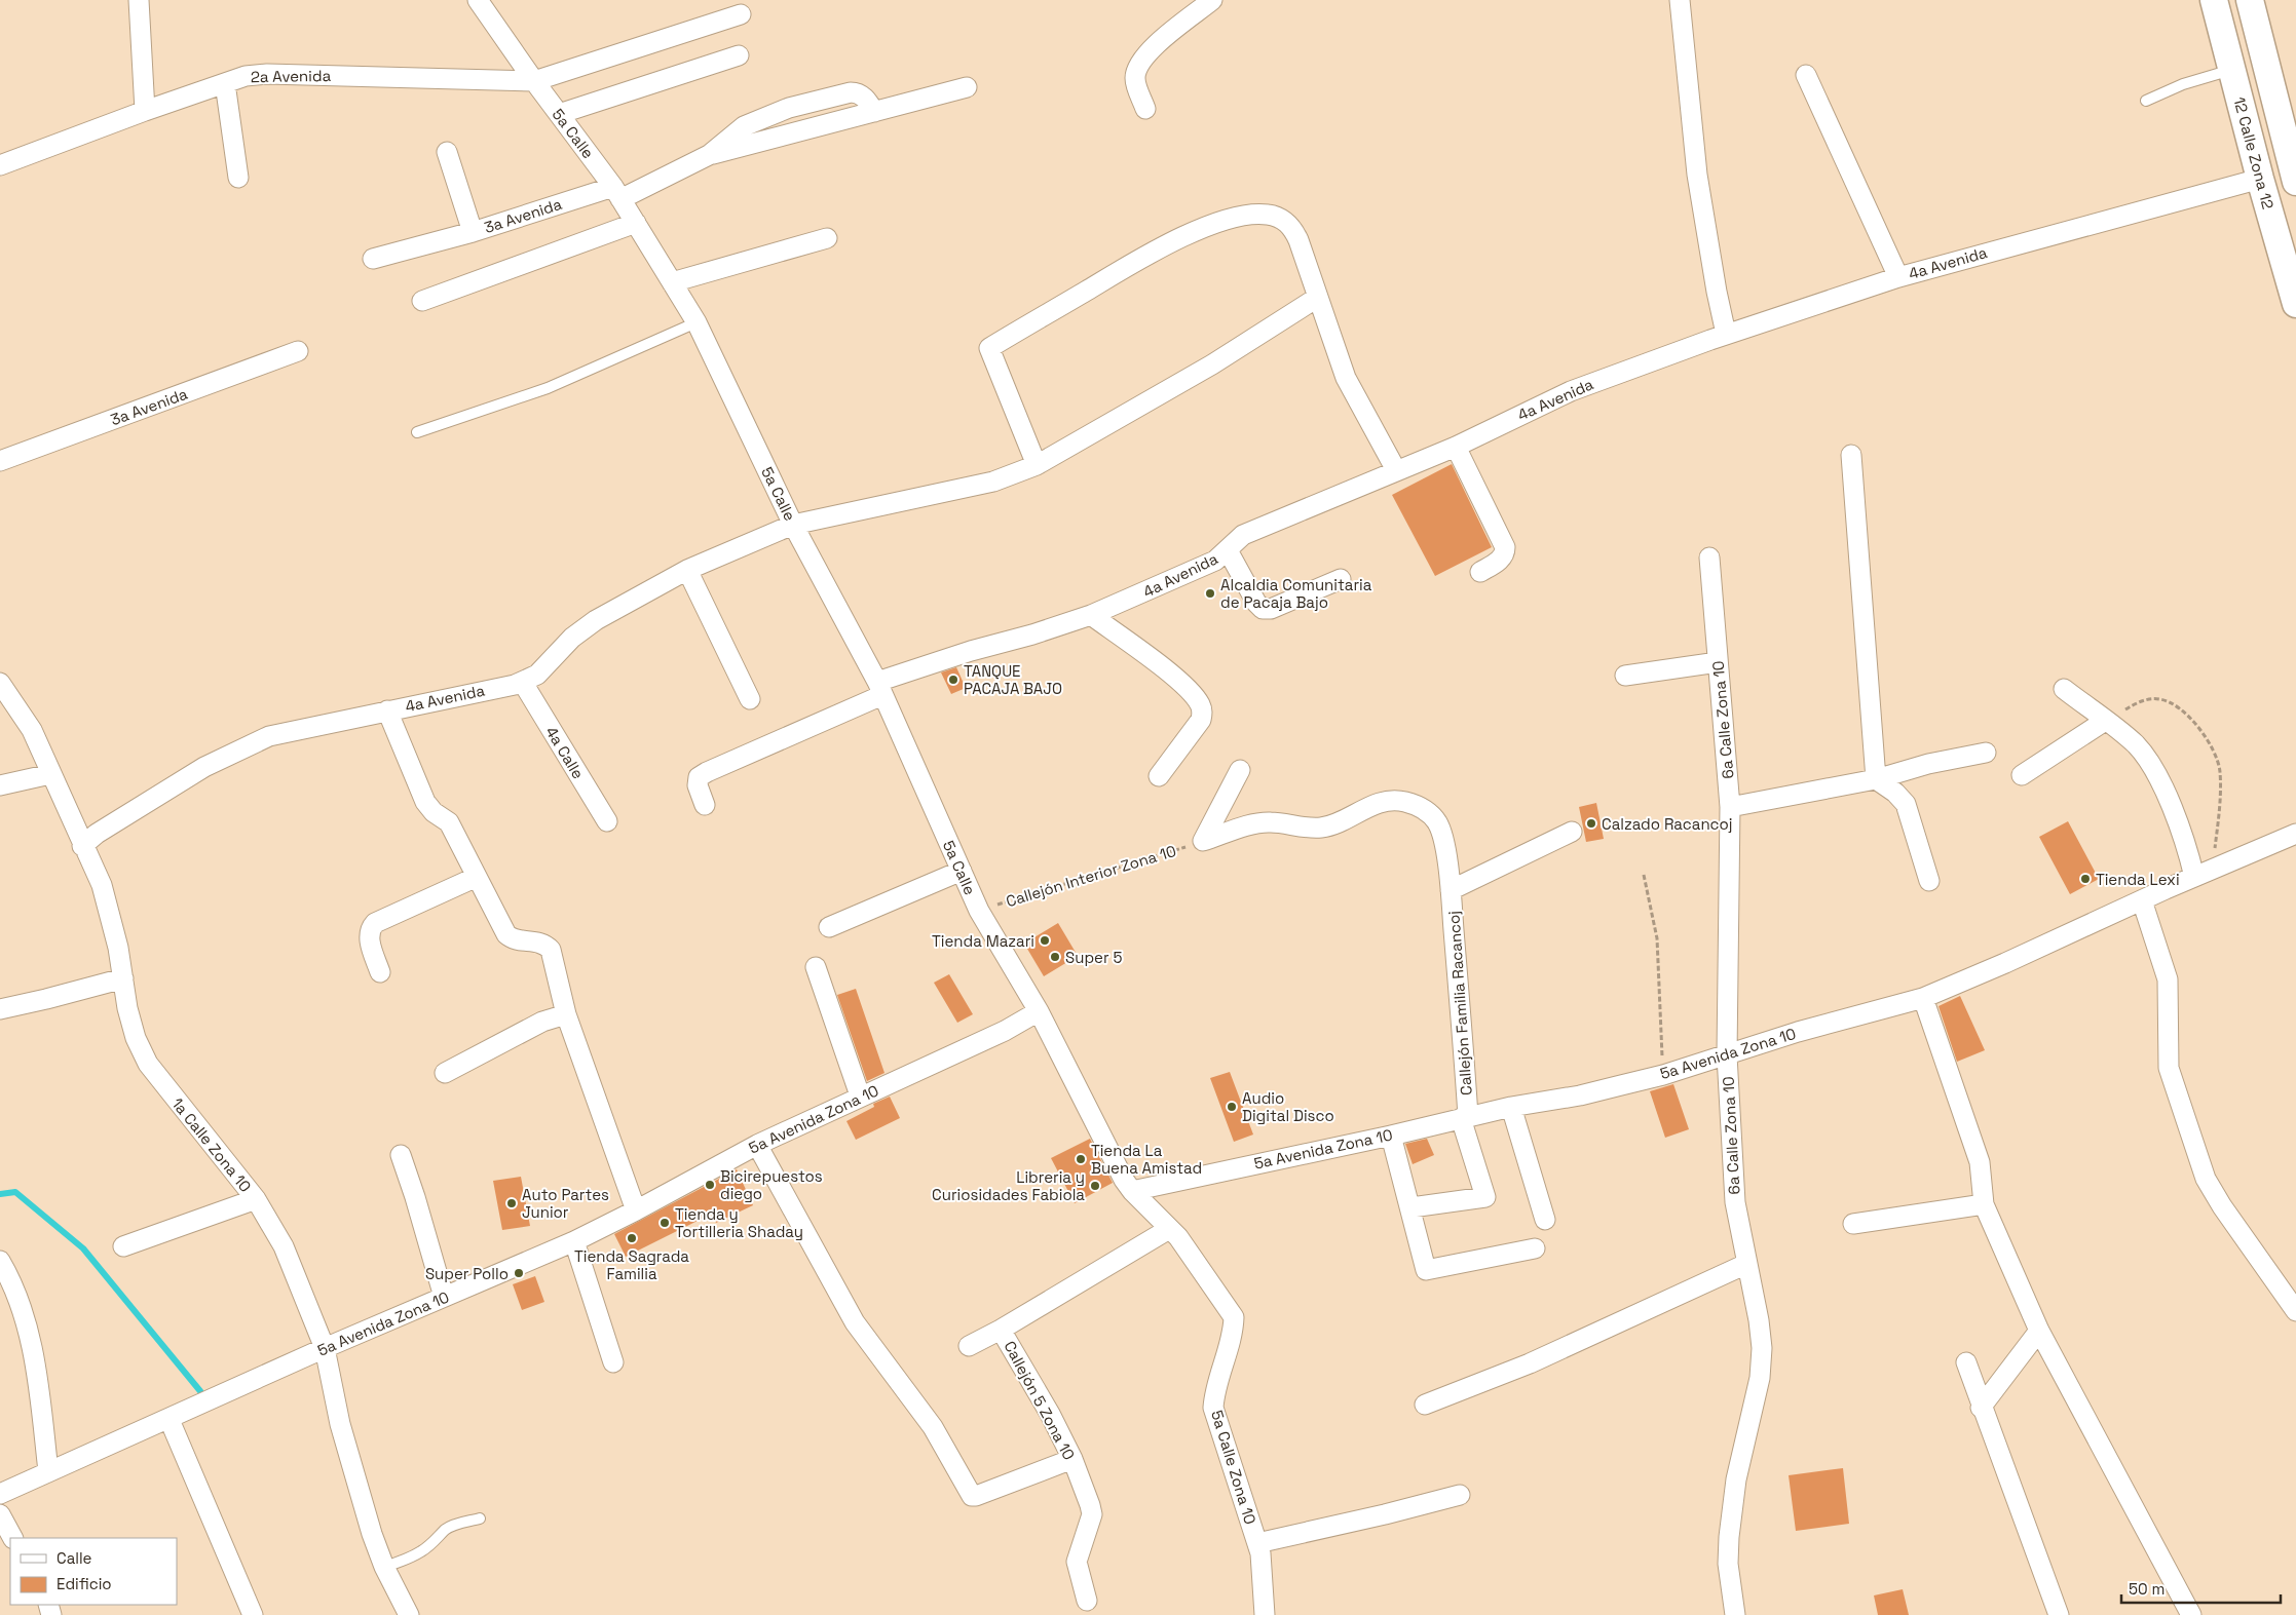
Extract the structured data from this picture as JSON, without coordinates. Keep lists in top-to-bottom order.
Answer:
{
  "streets": {
    "street": [
      "2a Avenida",
      "5a Calle",
      "12 Calle Zona 12",
      "3a Avenida",
      "4a Avenida",
      "6a Calle Zona 10",
      "4a Calle",
      "Callejón Familia Racancoj",
      "5a Avenida Zona 10",
      "1a Calle Zona 10",
      "Callejón 5 Zona 10",
      "5a Calle Zona 10"
    ],
    "path": ["Callejón Interior Zona 10"]
  },
  "crossings": [
    ["2a Avenida", "5a Calle"],
    ["5a Calle", "3a Avenida"],
    ["5a Calle", "4a Avenida"],
    ["5a Calle", "Callejón Interior Zona 10"],
    ["5a Calle", "5a Avenida Zona 10"],
    ["5a Calle", "5a Calle Zona 10"],
    ["12 Calle Zona 12", "4a Avenida"],
    ["4a Avenida", "4a Calle"],
    ["4a Avenida", "1a Calle Zona 10"],
    ["6a Calle Zona 10", "5a Avenida Zona 10"],
    ["Callejón Familia Racancoj", "5a Avenida Zona 10"],
    ["5a Avenida Zona 10", "1a Calle Zona 10"],
    ["5a Avenida Zona 10", "5a Calle Zona 10"],
    ["Callejón 5 Zona 10", "5a Calle Zona 10"]
  ],
  "places": [
    "Alcaldia Comunitaria de Pacaja Bajo",
    "TANQUE PACAJA BAJO",
    "Calzado Racancoj",
    "Tienda Lexi",
    "Tienda Mazari",
    "Super 5",
    "Audio Digital Disco",
    "Tienda La Buena Amistad",
    "Bicirepuestos diego",
    "Libreria y Curiosidades Fabiola",
    "Auto Partes Junior",
    "Tienda y Tortilleria Shaday",
    "Tienda Sagrada Familia",
    "Super Pollo"
  ],
  "legend": ["Calle", "Edificio"],
  "scale_bar": "50 m"
}
